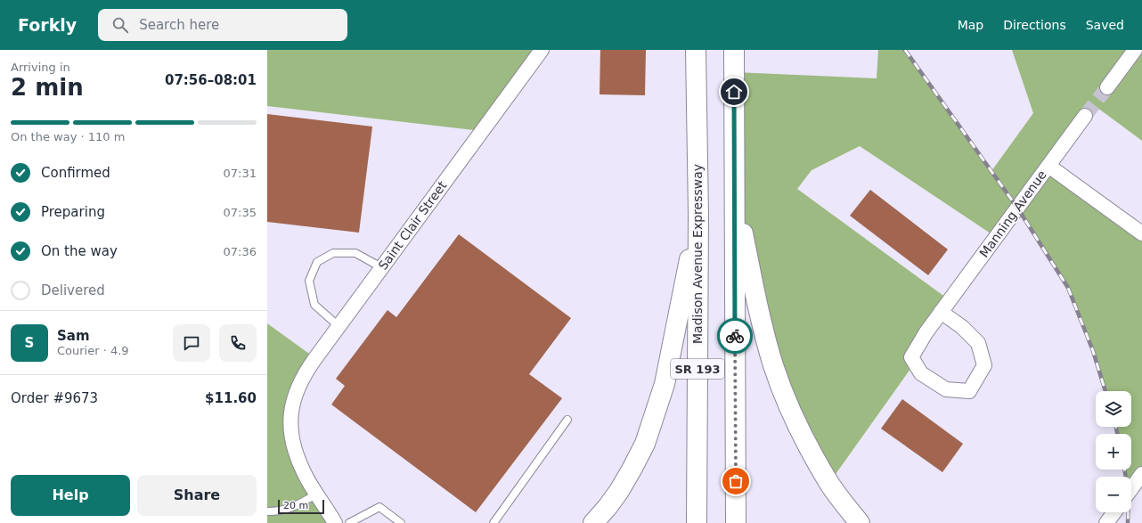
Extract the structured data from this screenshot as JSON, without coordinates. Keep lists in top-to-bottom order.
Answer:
{
  "streets": {
    "highway": ["Madison Avenue Expressway", "SR 193"],
    "street": ["Manning Avenue", "Saint Clair Street"]
  },
  "scale_bar": "20 m",
  "page": {
    "header": "Forkly",
    "search": "Search here",
    "nav": ["Map", "Directions", "Saved"],
    "heading": ["2 min", "Arriving in", "07:56–08:01"],
    "panel": [
      "Sam",
      "Courier · 4.9",
      "Order #9673",
      "$11.60"
    ],
    "bar": "On the way · 110 m",
    "list": [
      ["Confirmed", "07:31"],
      ["Preparing", "07:35"],
      ["On the way", "07:36"],
      "Delivered"
    ],
    "round": "S",
    "map_buttons": ["+", "−"],
    "buttons": ["Help", "Share"],
    "scale": "20 m"
  }
}
